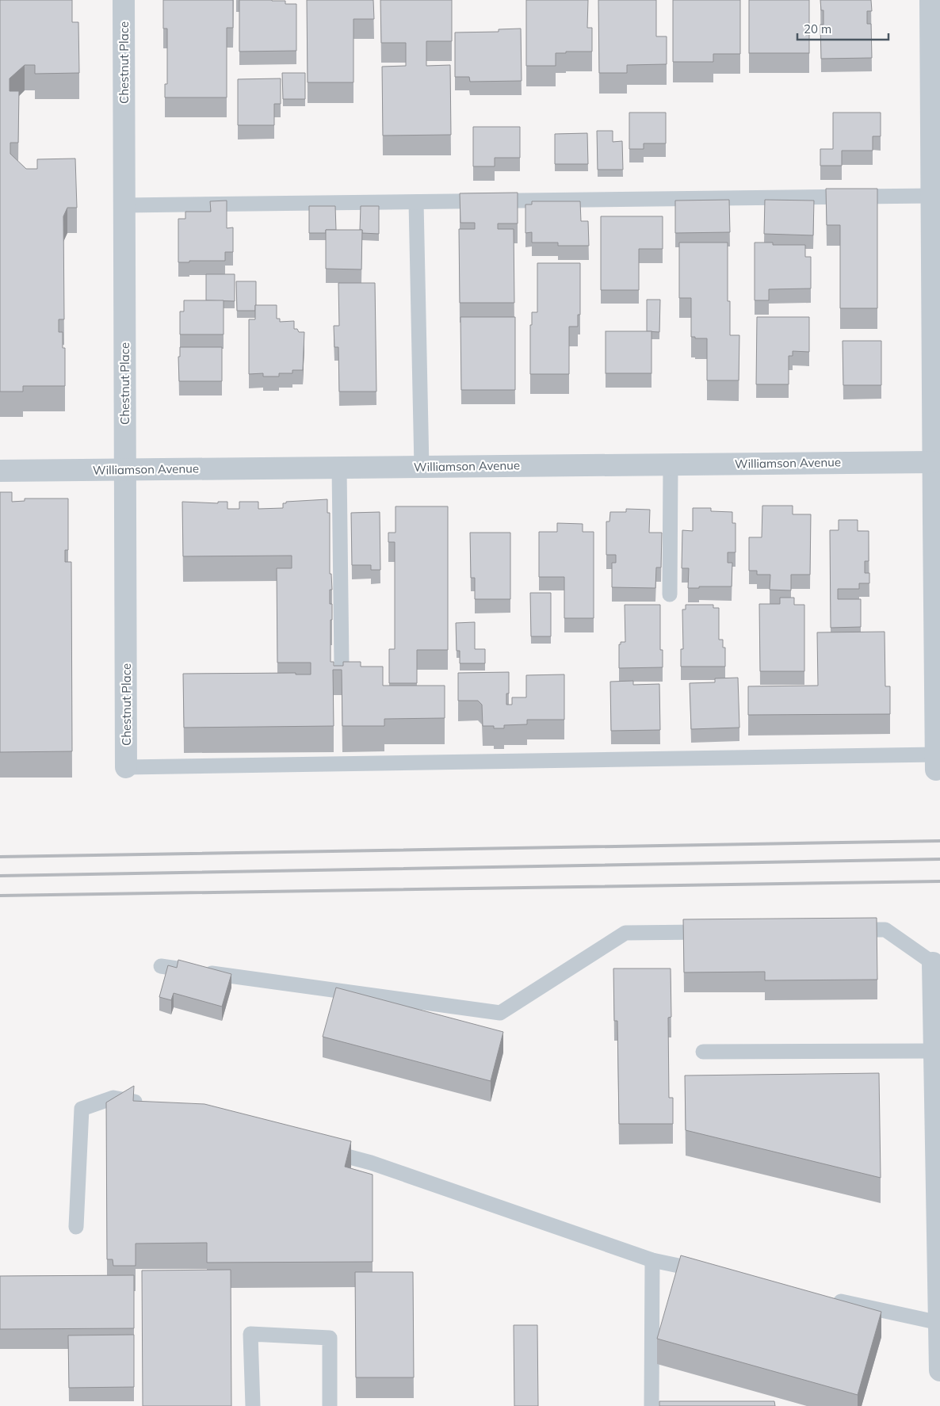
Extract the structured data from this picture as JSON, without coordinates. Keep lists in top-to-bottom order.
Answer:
{
  "streets": {
    "street": ["Chestnut Place", "Williamson Avenue"]
  },
  "crossings": [
    ["Chestnut Place", "Williamson Avenue"]
  ],
  "scale_bar": "20 m"
}
